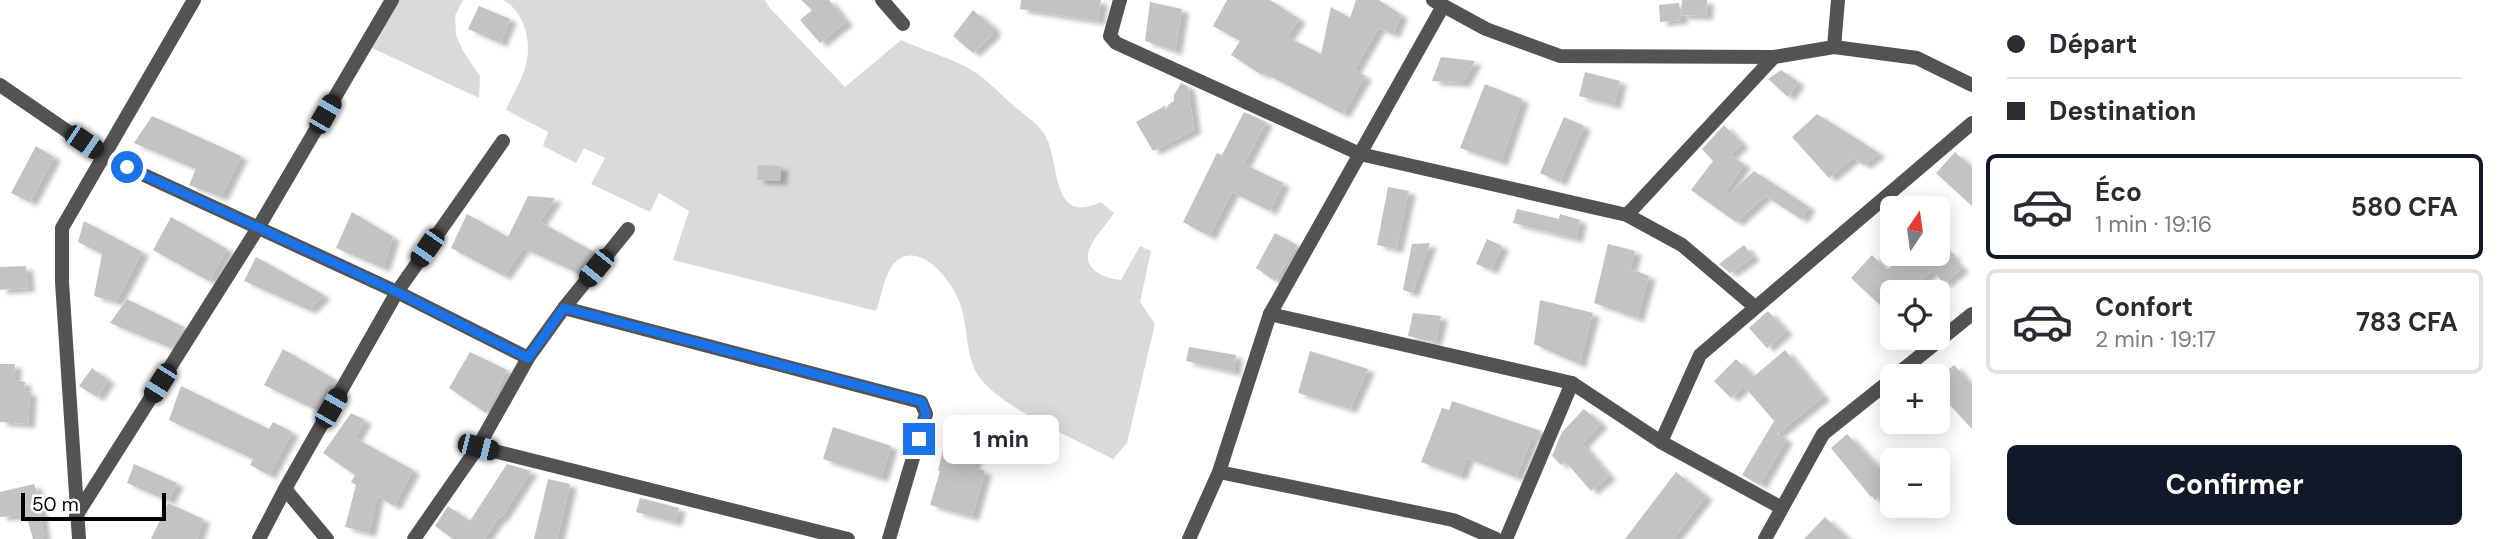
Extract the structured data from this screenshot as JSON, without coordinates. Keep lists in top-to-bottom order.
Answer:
{
  "scale_bar": "50 m",
  "north": "top",
  "page": {
    "banner": ["Départ", "Destination"],
    "list": [
      {
        "name": "Éco",
        "note": "1 min · 19:16",
        "value": "580 CFA"
      },
      {
        "name": "Confort",
        "note": "2 min · 19:17",
        "value": "783 CFA"
      }
    ],
    "map_buttons": ["+", "−"],
    "bubble": "1 min",
    "buttons": "Confirmer",
    "scale": "50 m"
  }
}
